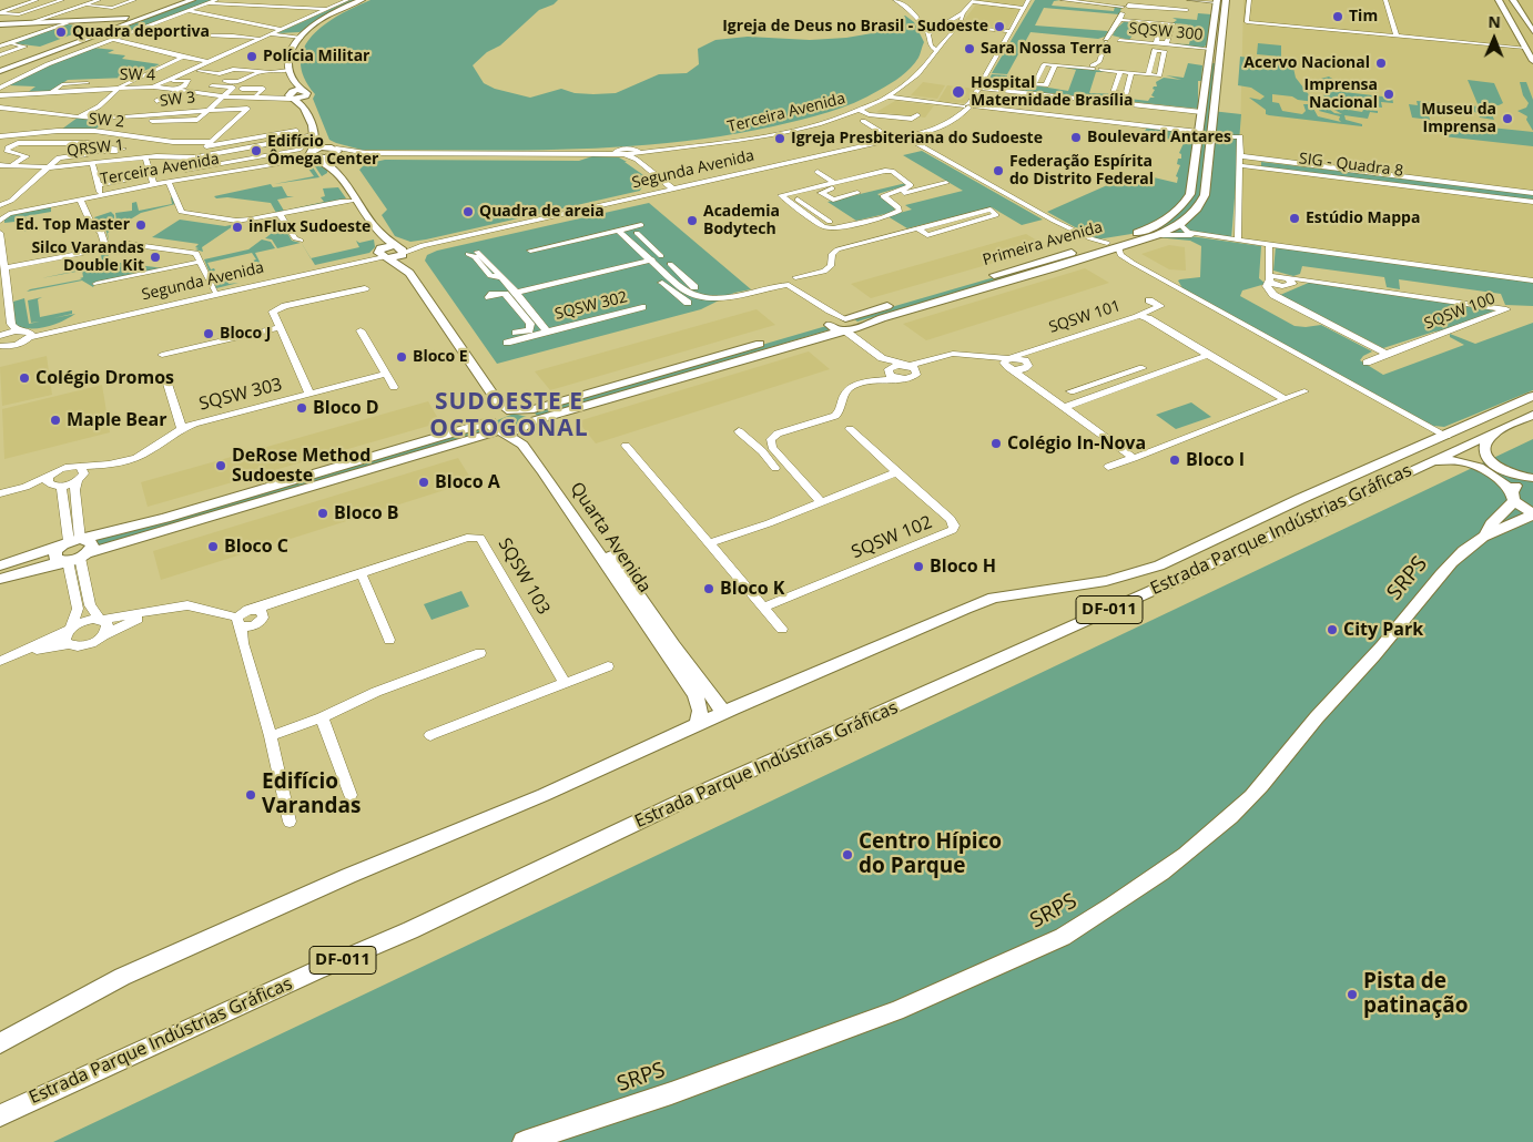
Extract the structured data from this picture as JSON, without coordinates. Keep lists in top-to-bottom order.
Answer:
{
  "streets": {
    "main road": [
      "Primeira Avenida",
      "Estrada Parque Indústrias Gráficas",
      "Quarta Avenida",
      "SRPS",
      "DF-011"
    ],
    "street": [
      "SQSW 300",
      "SW 4",
      "SW 3",
      "Terceira Avenida",
      "SW 2",
      "QRSW 1",
      "SIG - Quadra 8",
      "Segunda Avenida",
      "SQSW 302",
      "SQSW 100",
      "SQSW 101",
      "SQSW 303",
      "SQSW 102",
      "SQSW 103"
    ]
  },
  "crossings": [
    ["Terceira Avenida", "QRSW 1"],
    ["Primeira Avenida", "Quarta Avenida"]
  ],
  "districts": ["SUDOESTE E OCTOGONAL"],
  "places": [
    "Tim",
    "Igreja de Deus no Brasil - Sudoeste",
    "Quadra deportiva",
    "Sara Nossa Terra",
    "Polícia Militar",
    "Acervo Nacional",
    "Hospital Maternidade Brasília",
    "Imprensa Nacional",
    "Museu da Imprensa",
    "Boulevard Antares",
    "Igreja Presbiteriana do Sudoeste",
    "Edifício Ômega Center",
    "Federação Espírita do Distrito Federal",
    "Quadra de areia",
    "Estúdio Mappa",
    "Academia Bodytech",
    "Ed. Top Master",
    "inFlux Sudoeste",
    "Silco Varandas Double Kit",
    "Bloco J",
    "Bloco E",
    "Colégio Dromos",
    "Bloco D",
    "Maple Bear",
    "Colégio In-Nova",
    "Bloco I",
    "DeRose Method Sudoeste",
    "Bloco A",
    "Bloco B",
    "Bloco C",
    "Bloco H",
    "Bloco K",
    "City Park",
    "Edifício Varandas",
    "Centro Hípico do Parque",
    "Pista de patinação"
  ],
  "north": "top"
}
